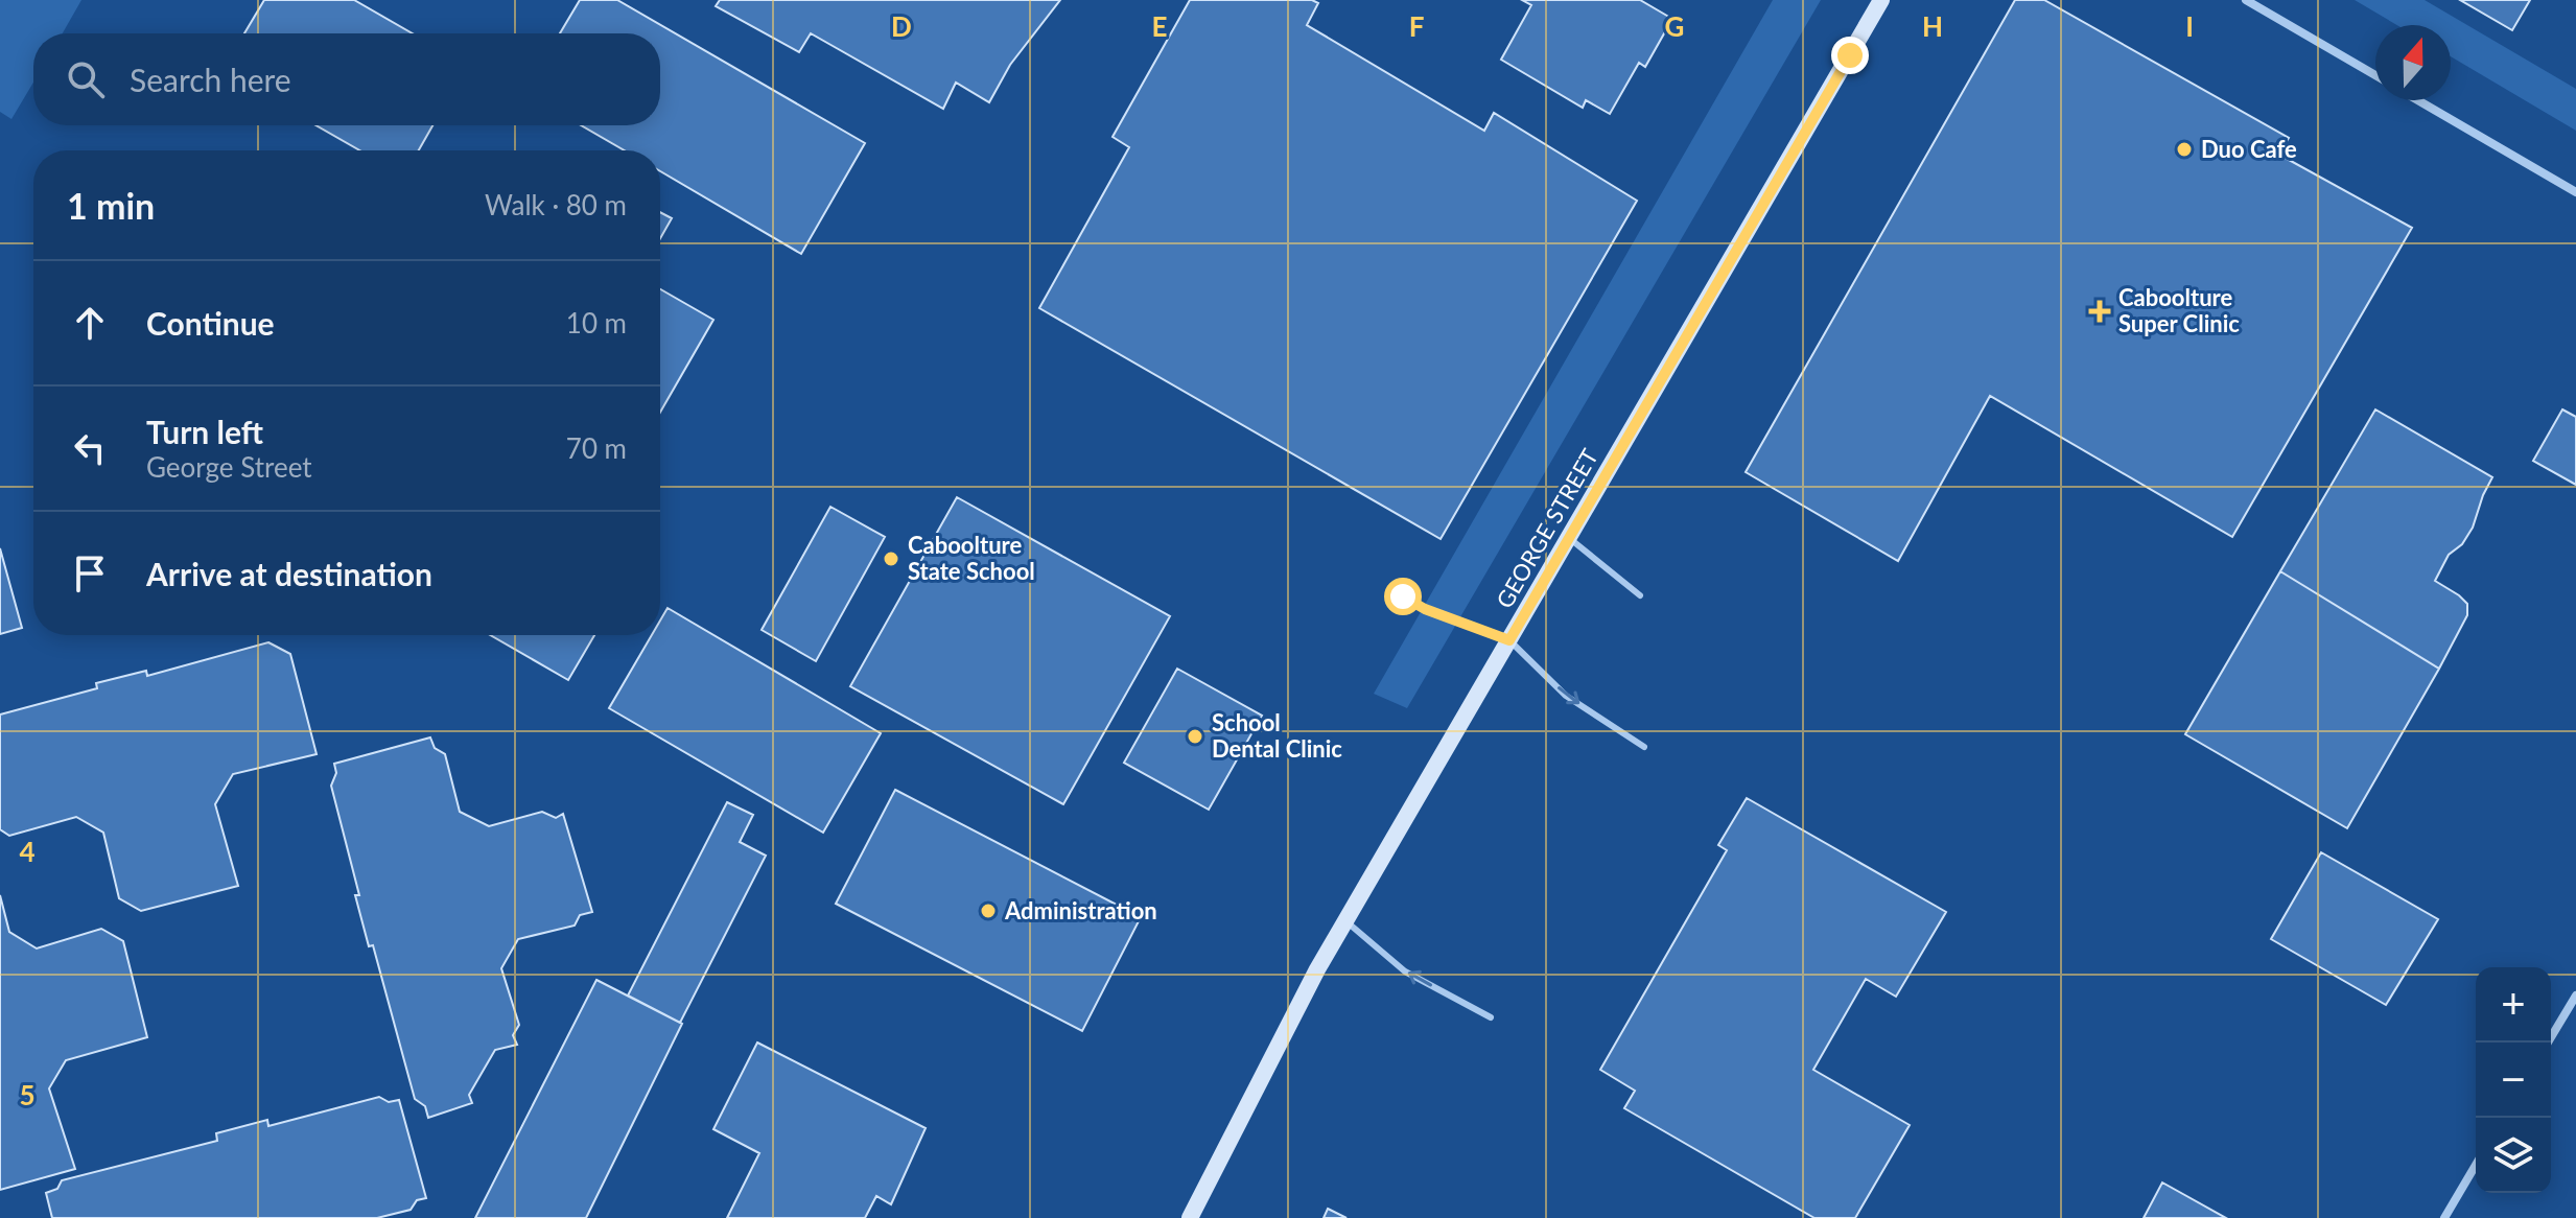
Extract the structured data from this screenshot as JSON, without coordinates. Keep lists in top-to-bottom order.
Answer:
{
  "streets": {
    "street": ["GEORGE STREET"]
  },
  "places": {
    "other": [
      "Duo Cafe",
      "Caboolture State School",
      "School Dental Clinic",
      "Administration"
    ],
    "health": ["Caboolture Super Clinic"]
  },
  "north": "top",
  "page": {
    "search": "Search here",
    "heading": ["1 min", "Walk · 80 m"],
    "list": [
      ["Continue", "10 m"],
      ["Turn left", "George Street", "70 m"],
      "Arrive at destination"
    ],
    "map_buttons": ["+", "−"]
  },
  "grid": {
    "columns": [
      "D",
      "E",
      "F",
      "G",
      "H",
      "I"
    ],
    "rows": ["4", "5"]
  }
}
